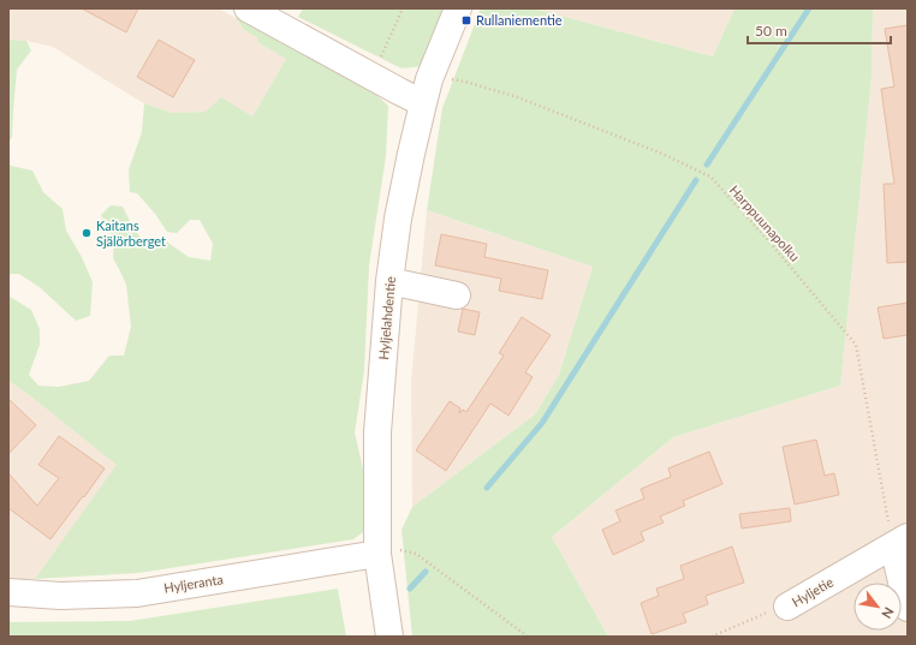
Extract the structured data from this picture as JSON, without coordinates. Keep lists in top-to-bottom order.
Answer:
{
  "streets": {
    "street": ["Hyljelahdentie", "Hyljeranta", "Hyljetie"],
    "path": ["Harppuunapolku"]
  },
  "crossings": [
    ["Harppuunapolku", "Hyljetie"],
    ["Hyljelahdentie", "Hyljeranta"]
  ],
  "places": {
    "transit": ["Rullaniementie"],
    "other": ["Kaitans Själörberget"]
  },
  "scale_bar": "50 m",
  "north": "bottom right"
}
